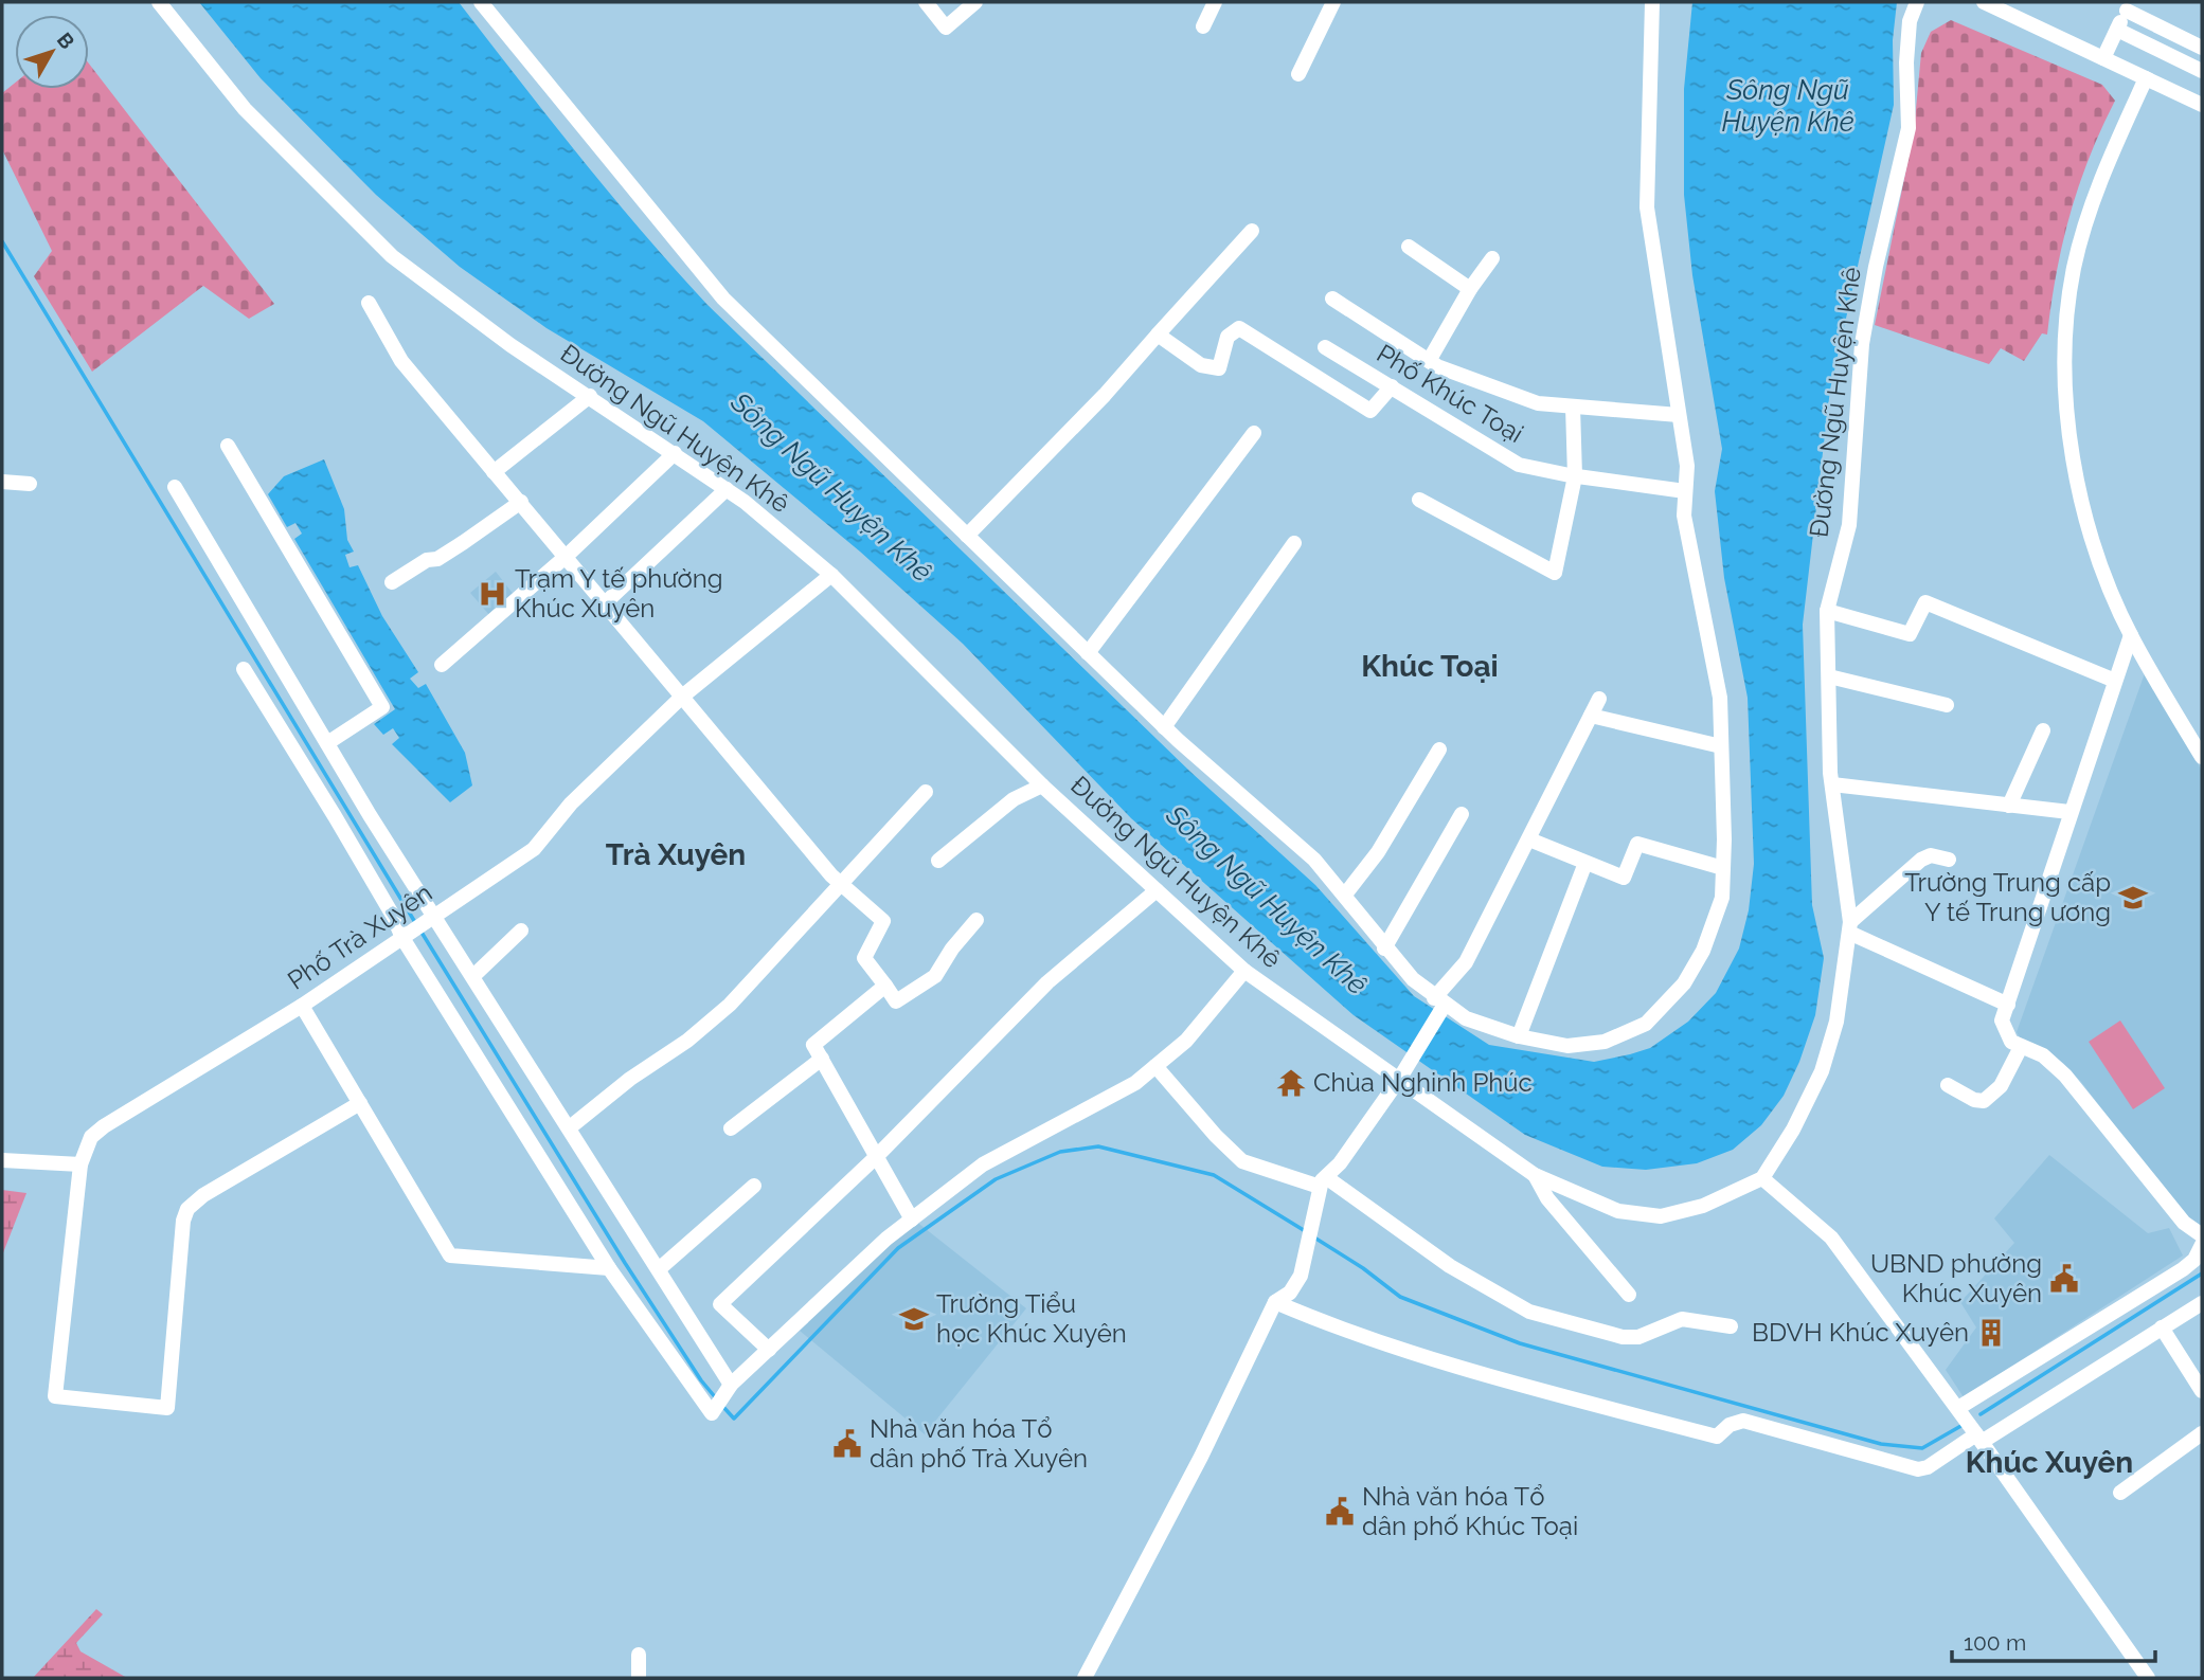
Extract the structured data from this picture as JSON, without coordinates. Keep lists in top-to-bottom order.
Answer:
{
  "streets": {
    "street": ["Phố Khúc Toại", "Đường Ngũ Huyện Khê", "Phố Trà Xuyên"]
  },
  "crossings": [
    ["Đường Ngũ Huyện Khê", "Phố Trà Xuyên"]
  ],
  "districts": ["Khúc Toại", "Trà Xuyên", "Khúc Xuyên"],
  "water": ["Sông Ngũ Huyện Khê"],
  "places": {
    "hospital": ["Trạm Y tế phường Khúc Xuyên"],
    "school or university": ["Trường Trung cấp Y tế Trung ương", "Trường Tiểu học Khúc Xuyên"],
    "temple": ["Chùa Nghinh Phúc"],
    "public building": ["UBND phường Khúc Xuyên", "Nhà văn hóa Tổ dân phố Trà Xuyên", "Nhà văn hóa Tổ dân phố Khúc Toại"],
    "building": ["BDVH Khúc Xuyên"]
  },
  "scale_bar": "100 m",
  "north": "top right"
}
